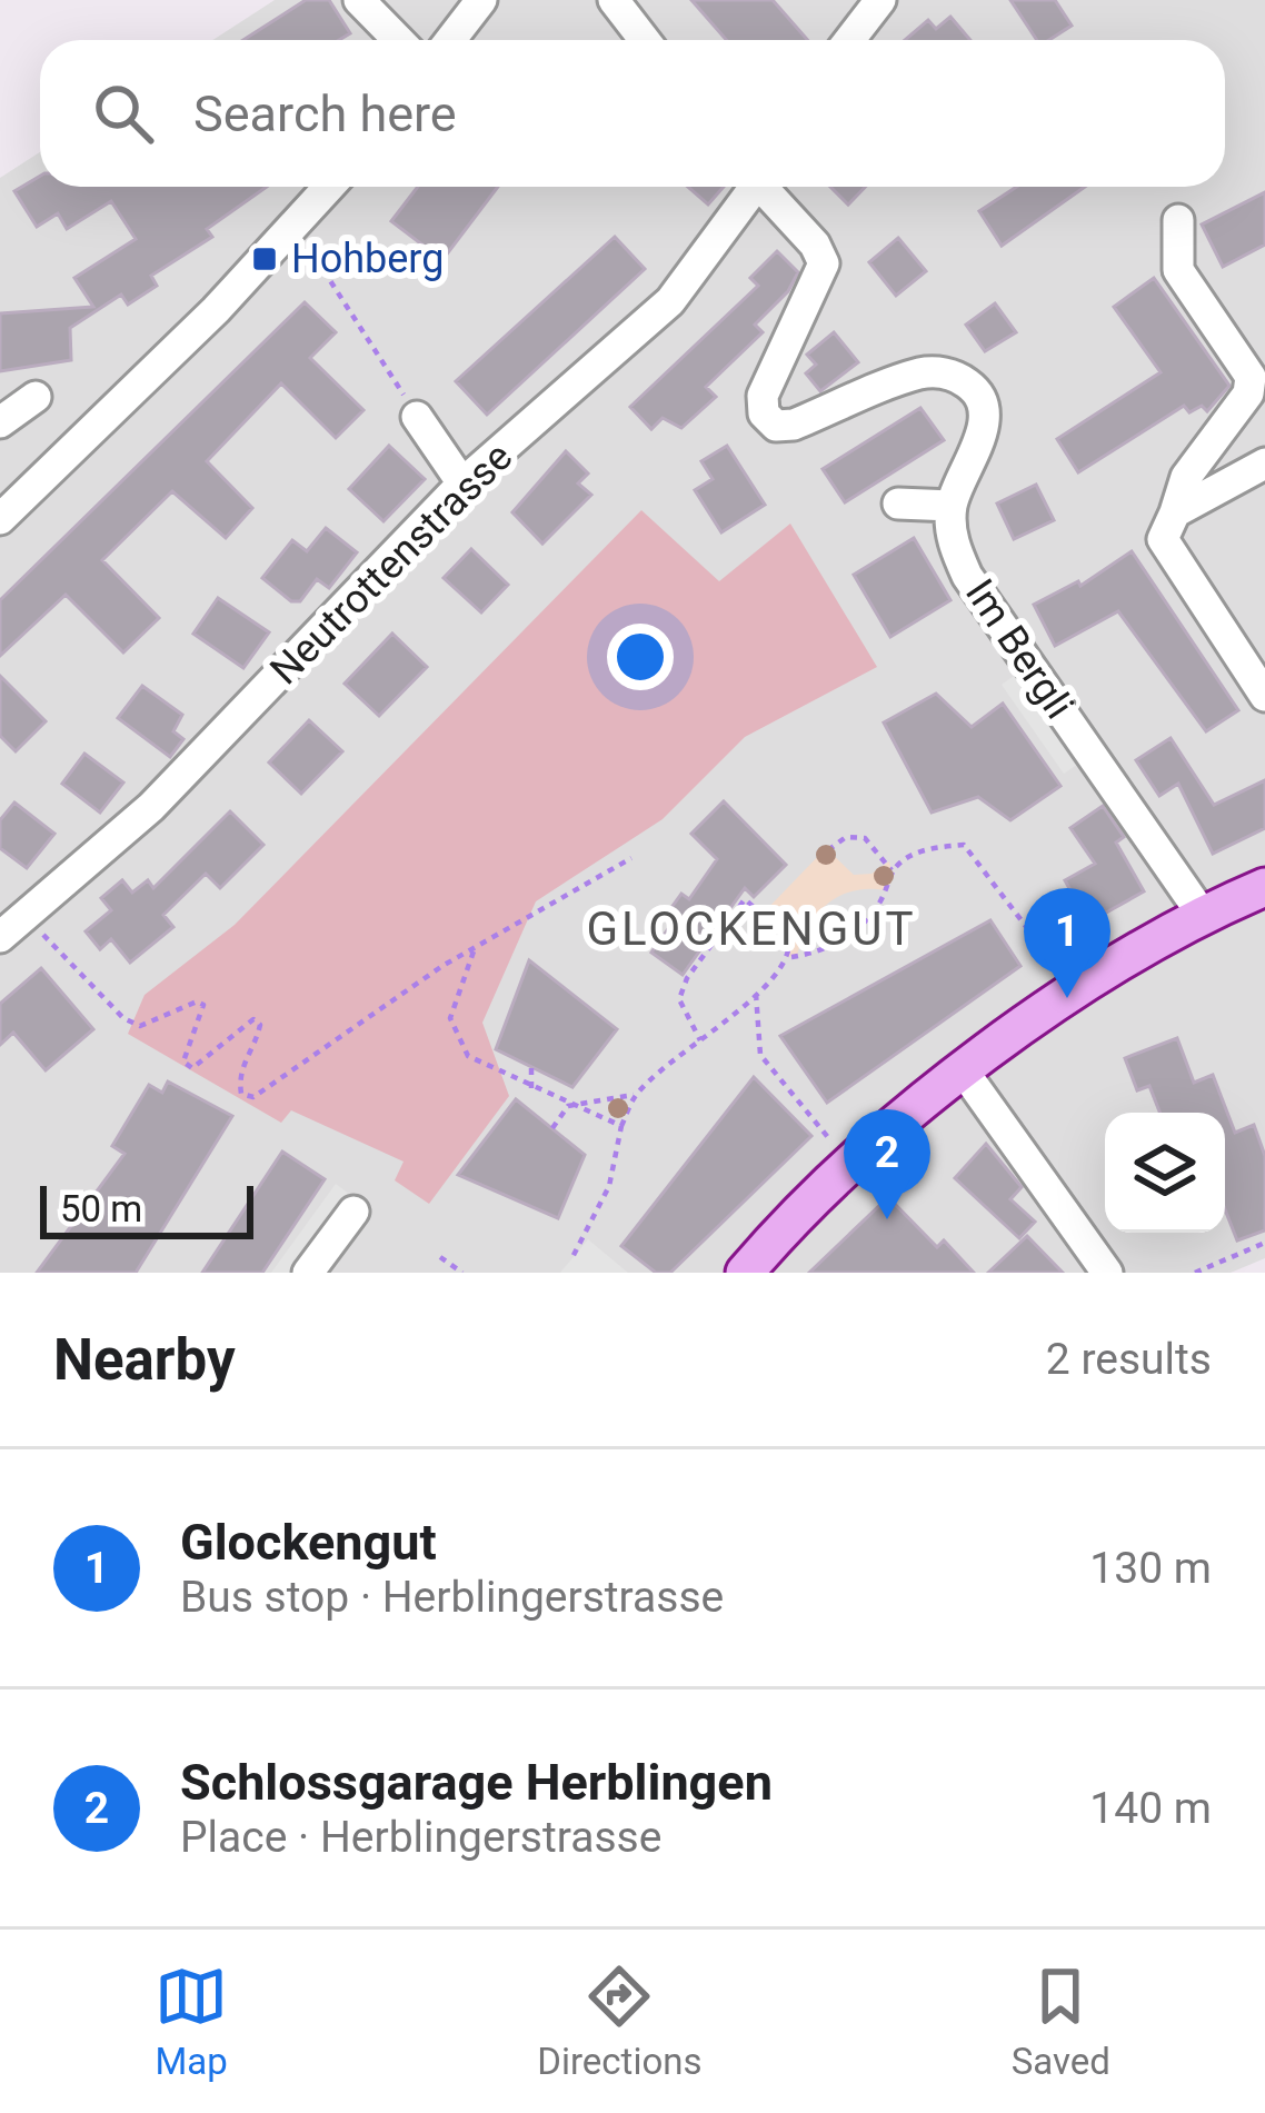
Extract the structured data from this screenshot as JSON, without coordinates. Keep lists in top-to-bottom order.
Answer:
{
  "streets": {
    "street": ["Neutrottenstrasse", "Im Bergli"]
  },
  "districts": ["GLOCKENGUT"],
  "places": {
    "transit": ["Hohberg"]
  },
  "scale_bar": "50 m",
  "page": {
    "search": "Search here",
    "pins": ["1", "2"],
    "scale": "50 m",
    "heading": ["Nearby", "2 results"],
    "list": [
      {
        "mark": "1",
        "name": "Glockengut",
        "note": "Bus stop · Herblingerstrasse",
        "value": "130 m"
      },
      {
        "mark": "2",
        "name": "Schlossgarage Herblingen",
        "note": "Place · Herblingerstrasse",
        "value": "140 m"
      }
    ],
    "nav": ["Map", "Directions", "Saved"]
  }
}
